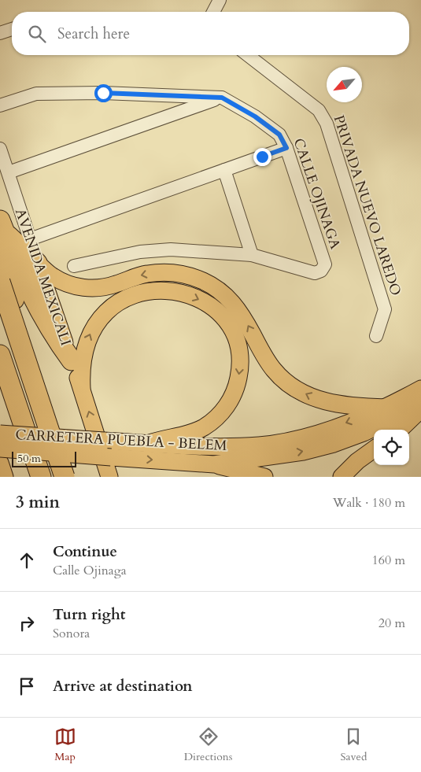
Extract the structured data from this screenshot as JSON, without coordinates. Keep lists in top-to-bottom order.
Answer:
{
  "streets": {
    "main road": ["AVENIDA MEXICALI", "CARRETERA PUEBLA - BELEM"],
    "street": ["CALLE OJINAGA", "PRIVADA NUEVO LAREDO"]
  },
  "scale_bar": "50 m",
  "north": "bottom left",
  "page": {
    "search": "Search here",
    "scale": "50 m",
    "heading": ["3 min", "Walk · 180 m"],
    "list": [
      ["Continue", "Calle Ojinaga", "160 m"],
      ["Turn right", "Sonora", "20 m"],
      "Arrive at destination"
    ],
    "nav": ["Map", "Directions", "Saved"]
  }
}
